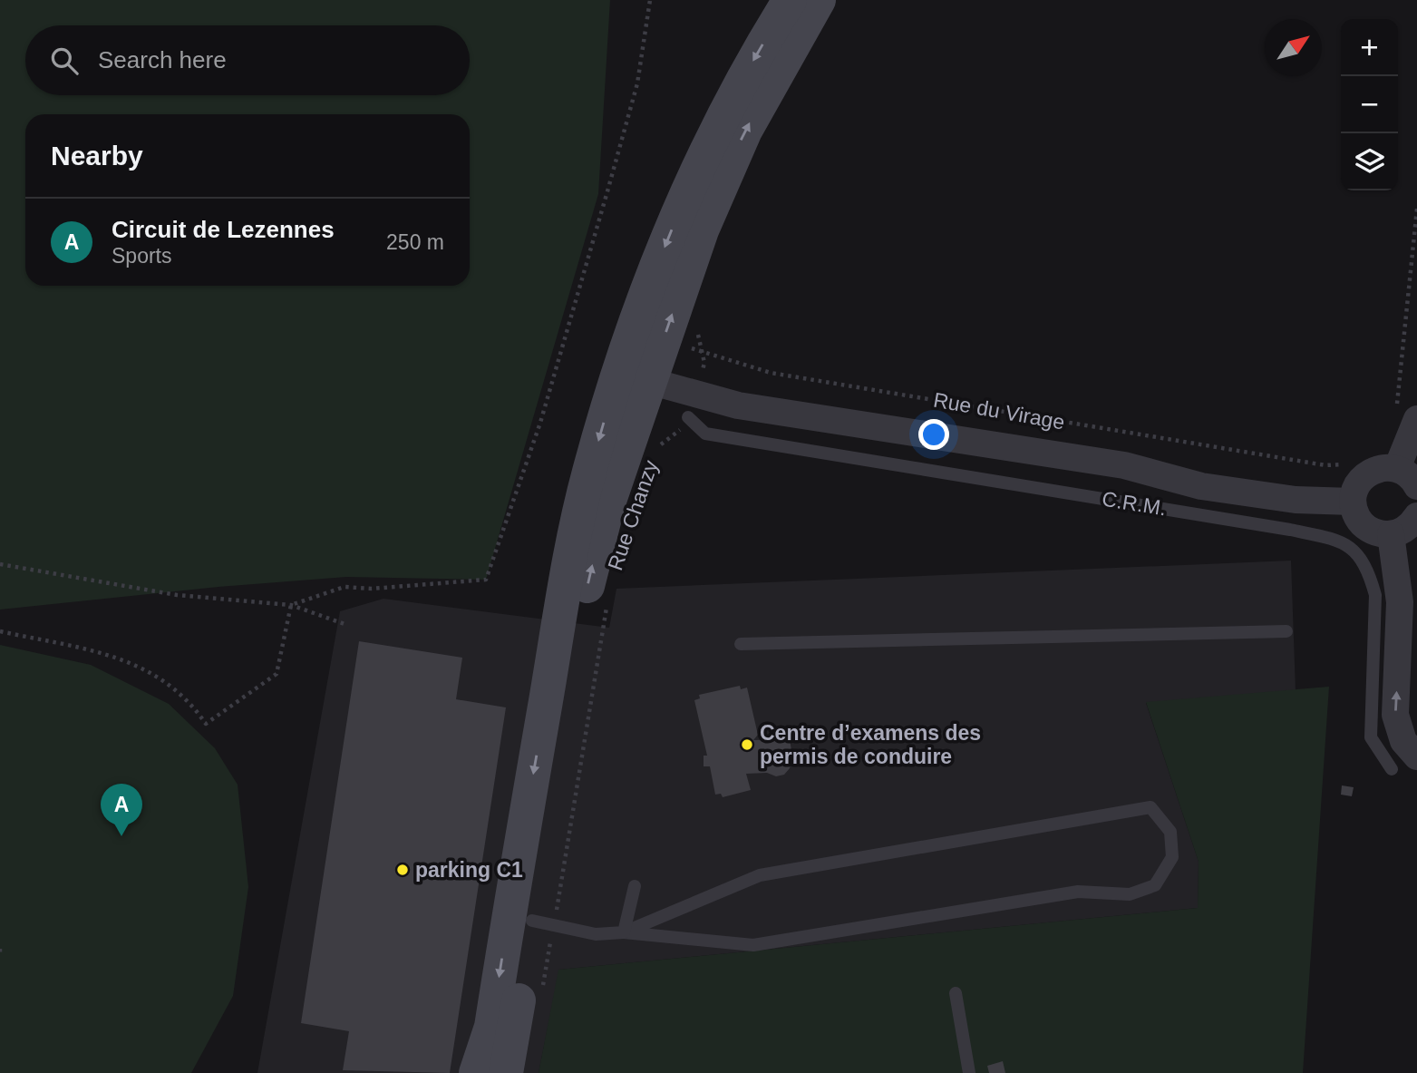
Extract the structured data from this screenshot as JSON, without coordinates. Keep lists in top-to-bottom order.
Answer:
{
  "streets": {
    "main road": ["Rue Chanzy"],
    "street": ["Rue du Virage"],
    "lane": ["C.R.M."]
  },
  "crossings": [
    ["Rue du Virage", "C.R.M."],
    ["Rue du Virage", "Rue Chanzy"],
    ["C.R.M.", "Rue Chanzy"]
  ],
  "places": ["Centre d’examens des permis de conduire", "parking C1"],
  "north": "top right",
  "page": {
    "map_buttons": ["+", "−"],
    "search": "Search here",
    "heading": "Nearby",
    "list": [
      {
        "mark": "A",
        "name": "Circuit de Lezennes",
        "note": "Sports",
        "value": "250 m"
      }
    ],
    "pins": "A"
  }
}
